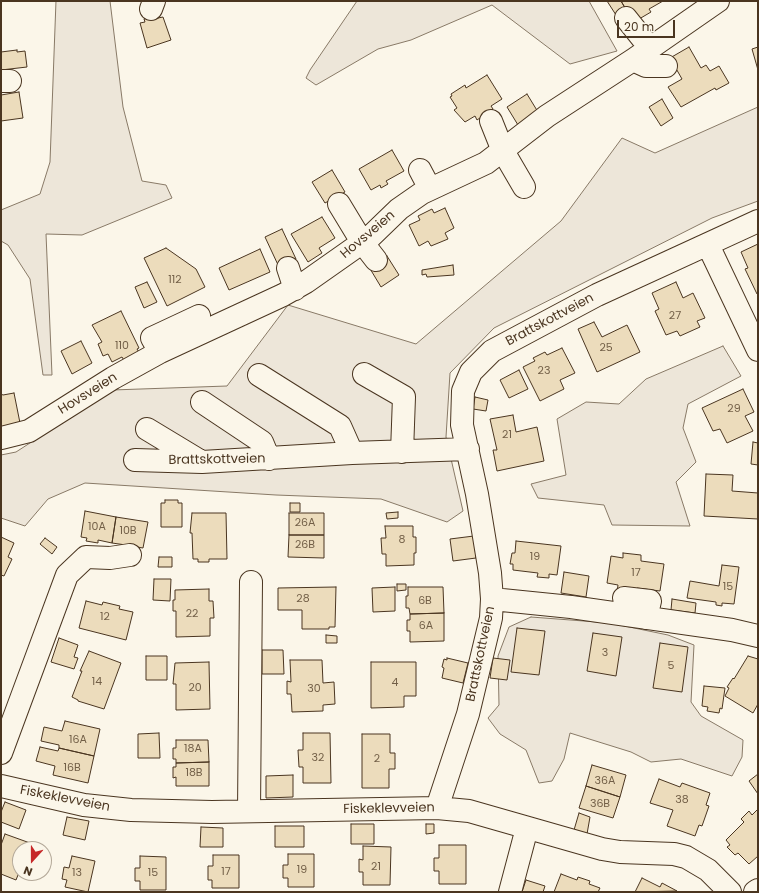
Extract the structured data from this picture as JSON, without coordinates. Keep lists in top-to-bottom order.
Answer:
{
  "streets": {
    "street": ["Hovsveien", "Brattskottveien", "Fiskeklevveien"]
  },
  "crossings": [
    ["Brattskottveien", "Fiskeklevveien"]
  ],
  "house_numbers": [
    "112",
    "27",
    "110",
    "25",
    "23",
    "29",
    "21",
    "26A",
    "10A",
    "10B",
    "8",
    "26B",
    "19",
    "17",
    "15",
    "28",
    "6B",
    "22",
    "12",
    "6A",
    "3",
    "5",
    "14",
    "4",
    "20",
    "30",
    "16A",
    "18A",
    "32",
    "2",
    "16B",
    "18B",
    "36A",
    "38",
    "36B",
    "21",
    "19",
    "17",
    "13",
    "15"
  ],
  "scale_bar": "20 m",
  "north": "bottom"
}
